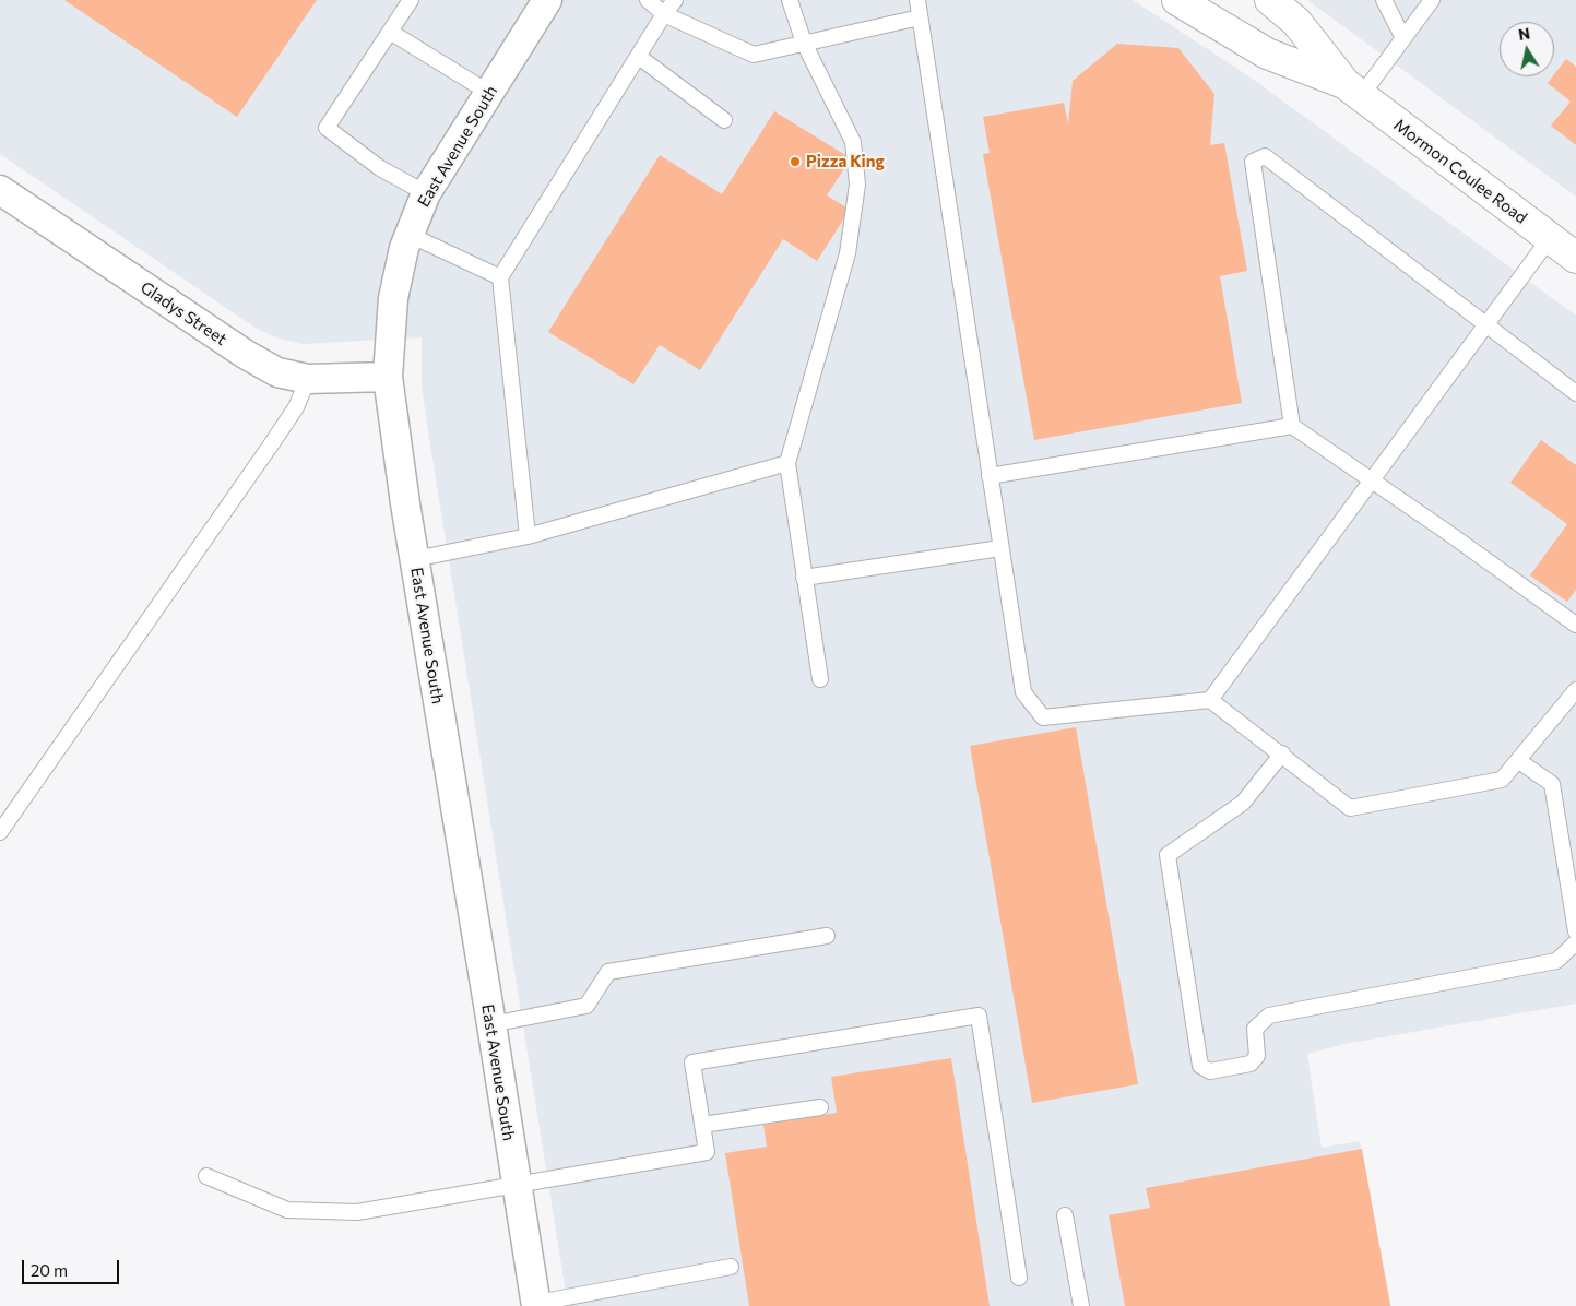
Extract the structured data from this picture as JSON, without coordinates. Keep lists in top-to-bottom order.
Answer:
{
  "streets": {
    "highway": ["Mormon Coulee Road"],
    "street": ["East Avenue South", "Gladys Street"]
  },
  "crossings": [
    ["East Avenue South", "Gladys Street"]
  ],
  "places": ["Pizza King"],
  "scale_bar": "20 m",
  "north": "top"
}
